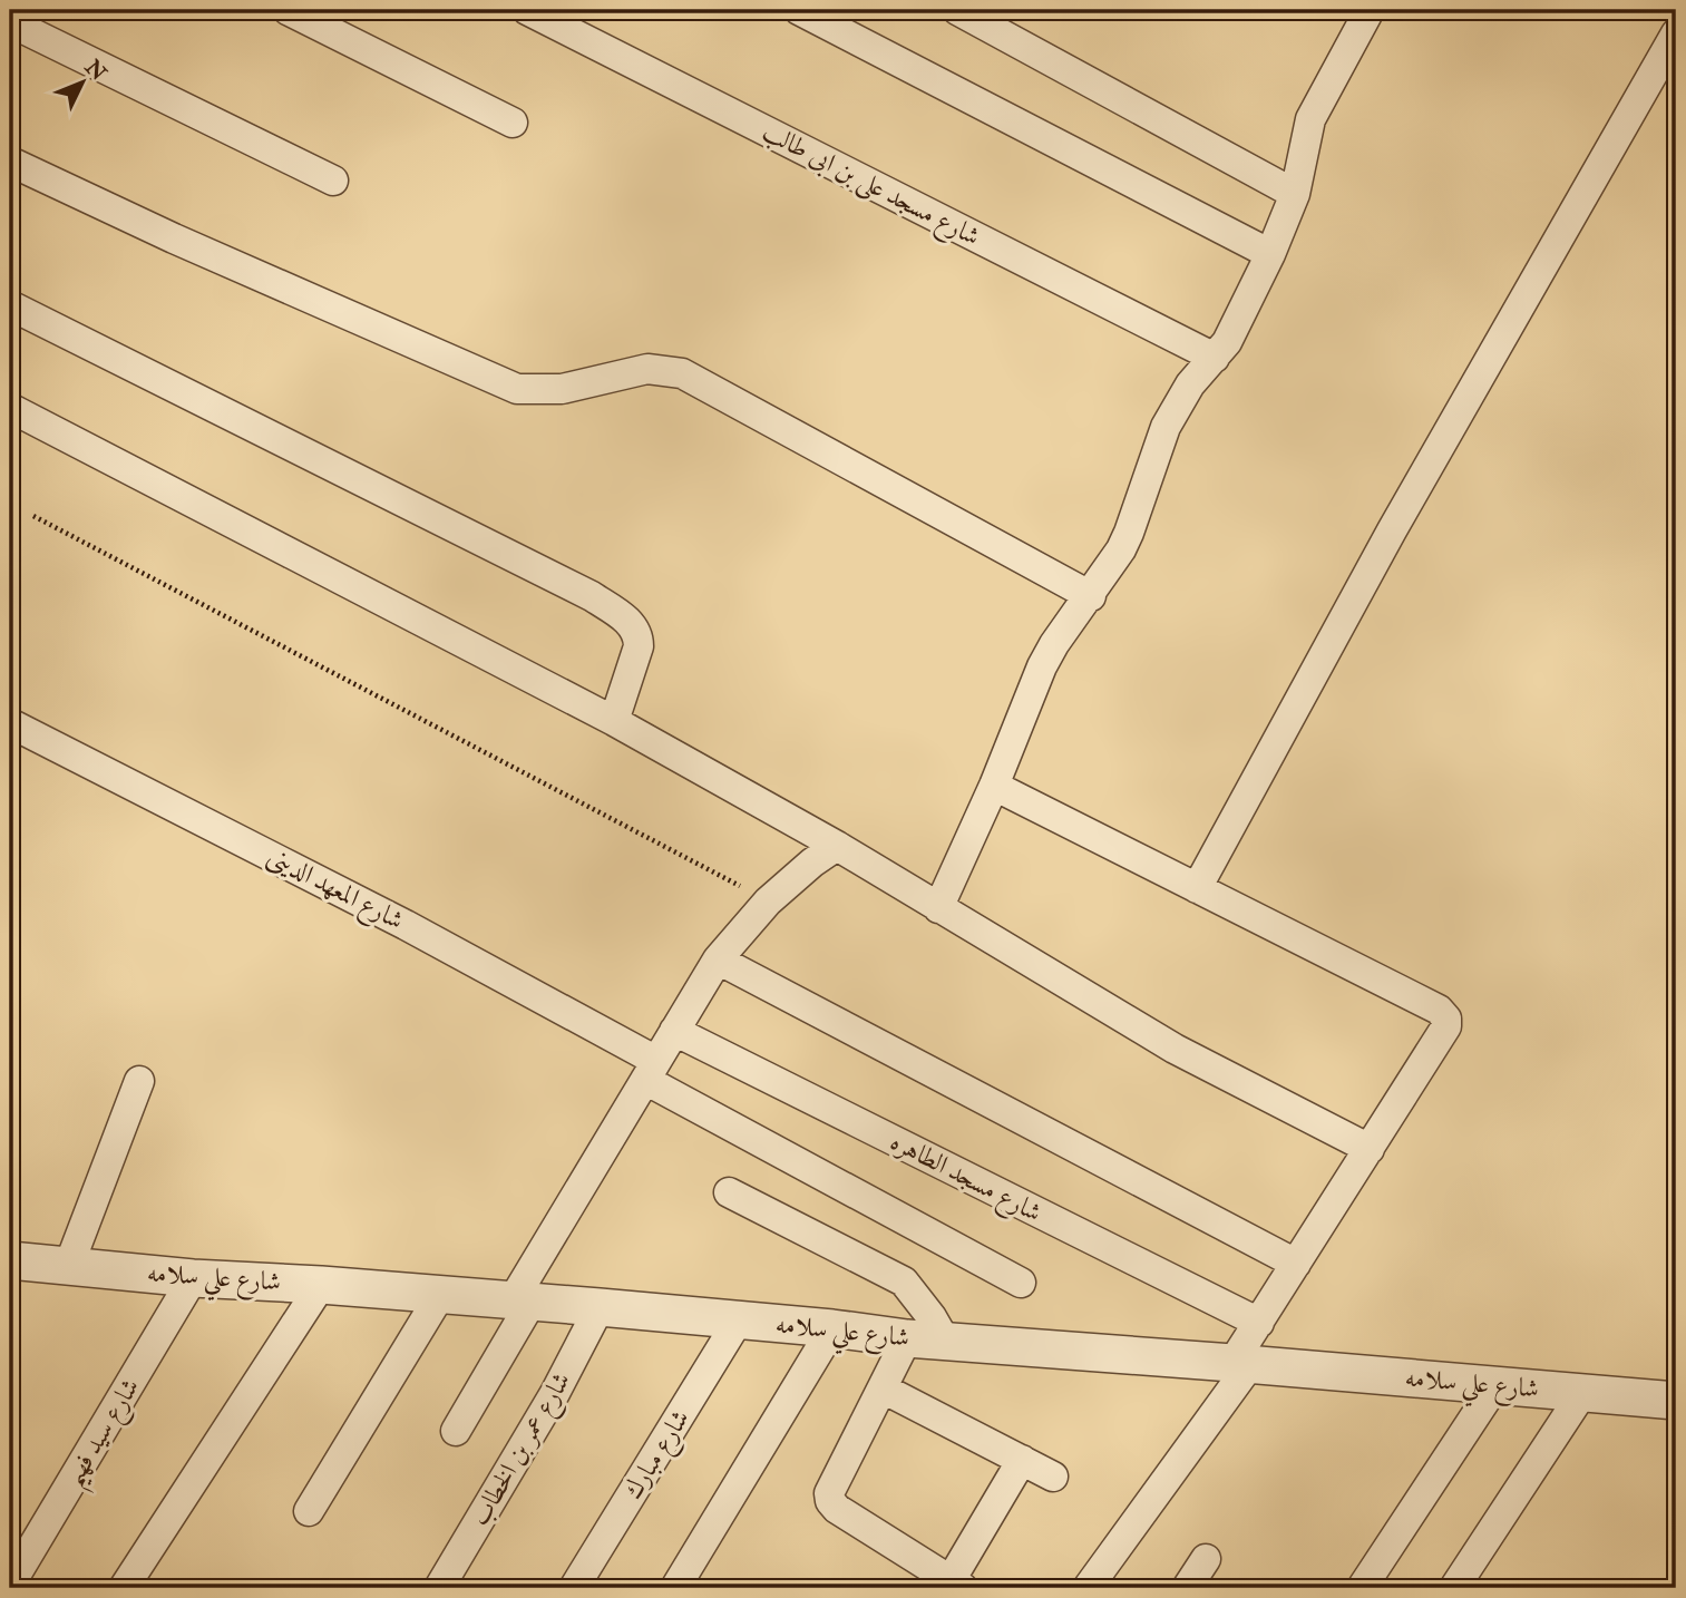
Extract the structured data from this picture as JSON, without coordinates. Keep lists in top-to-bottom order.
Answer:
{
  "streets": {
    "street": [
      "شارع مسجد على بن ابى طالب",
      "شارع المعهد الدينى",
      "شارع مسجد الطاهره",
      "شارع علي سلامه",
      "شارع سيد فهيم",
      "شارع عمر بن الخطاب",
      "شارع مبارك"
    ]
  },
  "crossings": [
    ["شارع علي سلامه", "شارع سيد فهيم"],
    ["شارع علي سلامه", "شارع عمر بن الخطاب"],
    ["شارع علي سلامه", "شارع مبارك"]
  ],
  "north": "top right"
}
